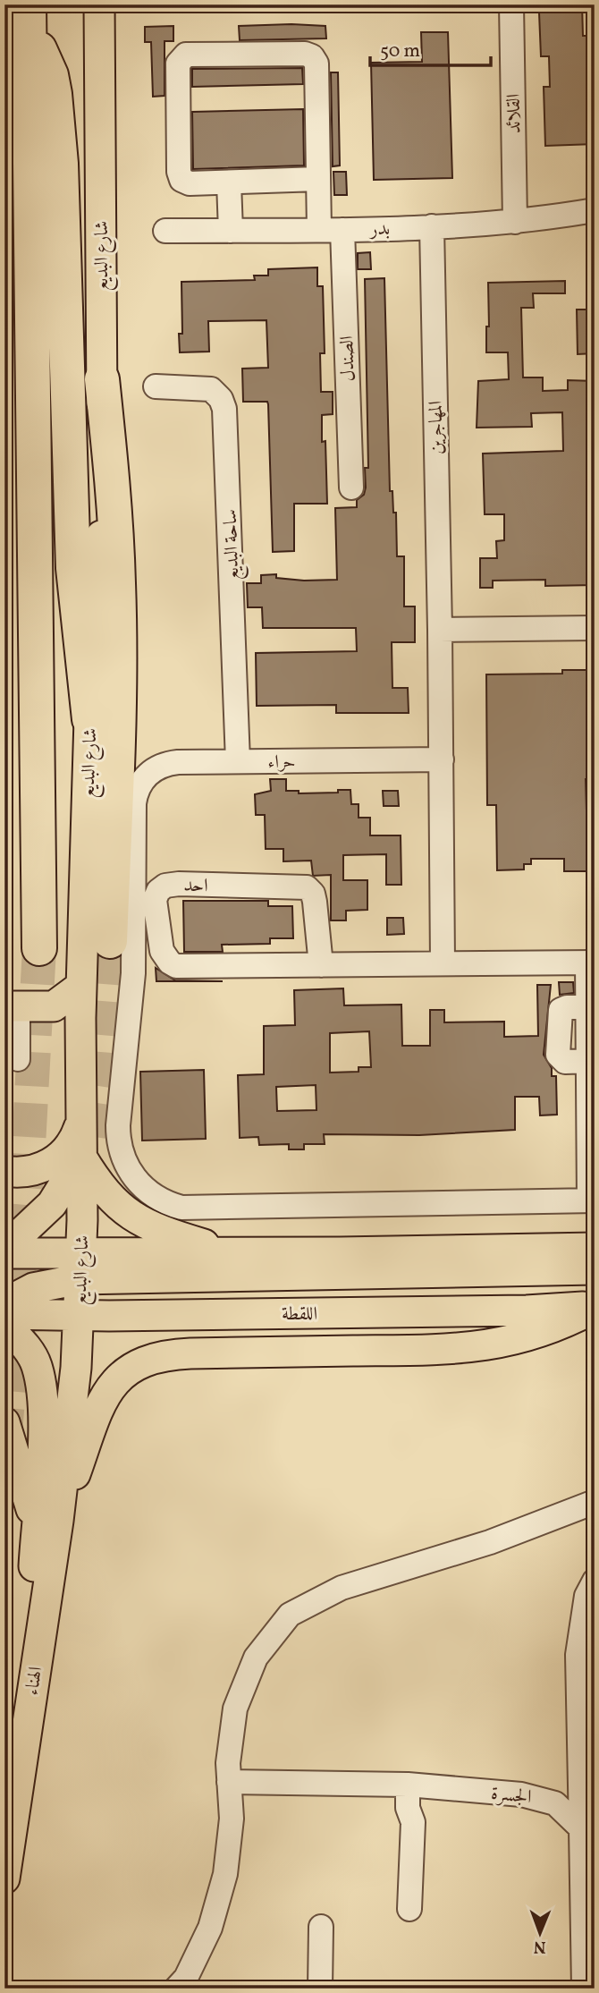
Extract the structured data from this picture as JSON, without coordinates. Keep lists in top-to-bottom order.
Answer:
{
  "streets": {
    "main road": ["شارع البديع", "اللقطة", "الهناء"],
    "street": [
      "القلائد",
      "بدر",
      "الصندل",
      "المهاجرين",
      "ساحة البديع",
      "حراء",
      "احد",
      "الجسرة"
    ]
  },
  "crossings": [
    ["القلائد", "بدر"],
    ["بدر", "الصندل"],
    ["بدر", "المهاجرين"],
    ["شارع البديع", "اللقطة"],
    ["شارع البديع", "الهناء"],
    ["المهاجرين", "حراء"],
    ["المهاجرين", "احد"],
    ["ساحة البديع", "حراء"]
  ],
  "scale_bar": "50 m",
  "north": "bottom"
}
